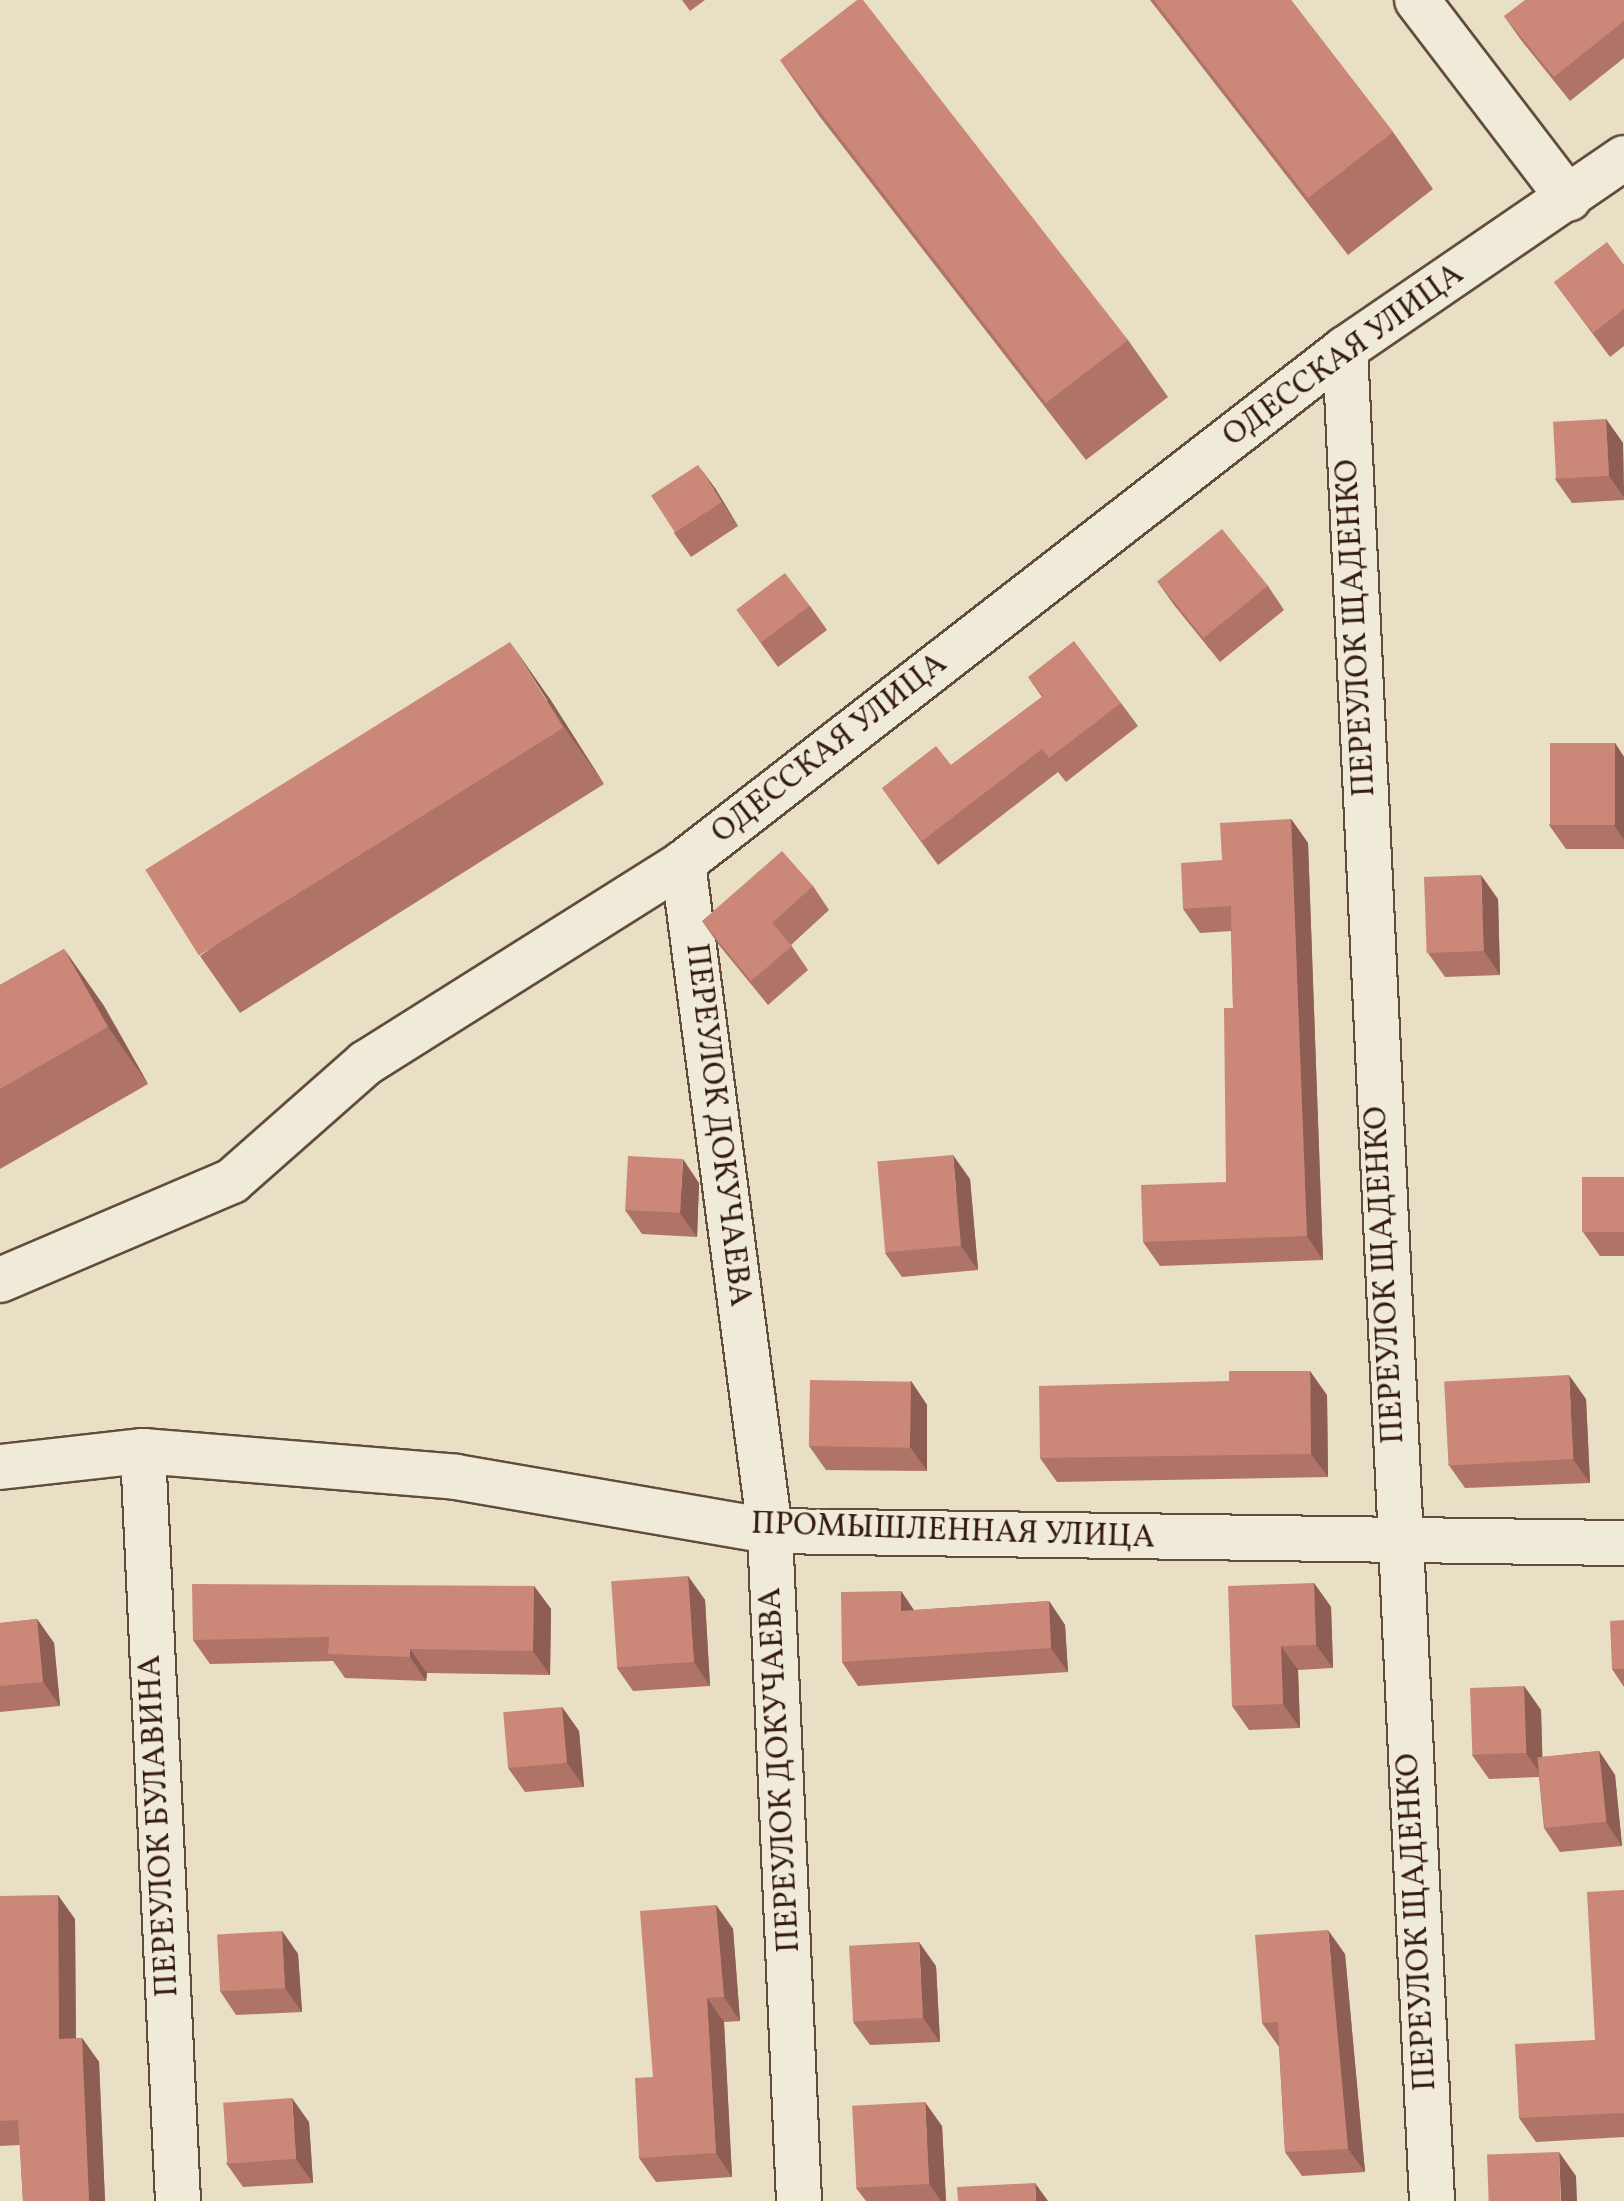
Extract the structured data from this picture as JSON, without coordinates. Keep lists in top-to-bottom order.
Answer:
{
  "streets": {
    "street": [
      "ОДЕССКАЯ УЛИЦА",
      "ПЕРЕУЛОК ЩАДЕНКО",
      "ПЕРЕУЛОК ДОКУЧАЕВА",
      "ПРОМЫШЛЕННАЯ УЛИЦА",
      "ПЕРЕУЛОК БУЛАВИНА"
    ]
  },
  "crossings": [
    ["ОДЕССКАЯ УЛИЦА", "ПЕРЕУЛОК ЩАДЕНКО"],
    ["ОДЕССКАЯ УЛИЦА", "ПЕРЕУЛОК ДОКУЧАЕВА"],
    ["ПЕРЕУЛОК ЩАДЕНКО", "ПРОМЫШЛЕННАЯ УЛИЦА"],
    ["ПЕРЕУЛОК ДОКУЧАЕВА", "ПРОМЫШЛЕННАЯ УЛИЦА"],
    ["ПРОМЫШЛЕННАЯ УЛИЦА", "ПЕРЕУЛОК БУЛАВИНА"]
  ]
}
